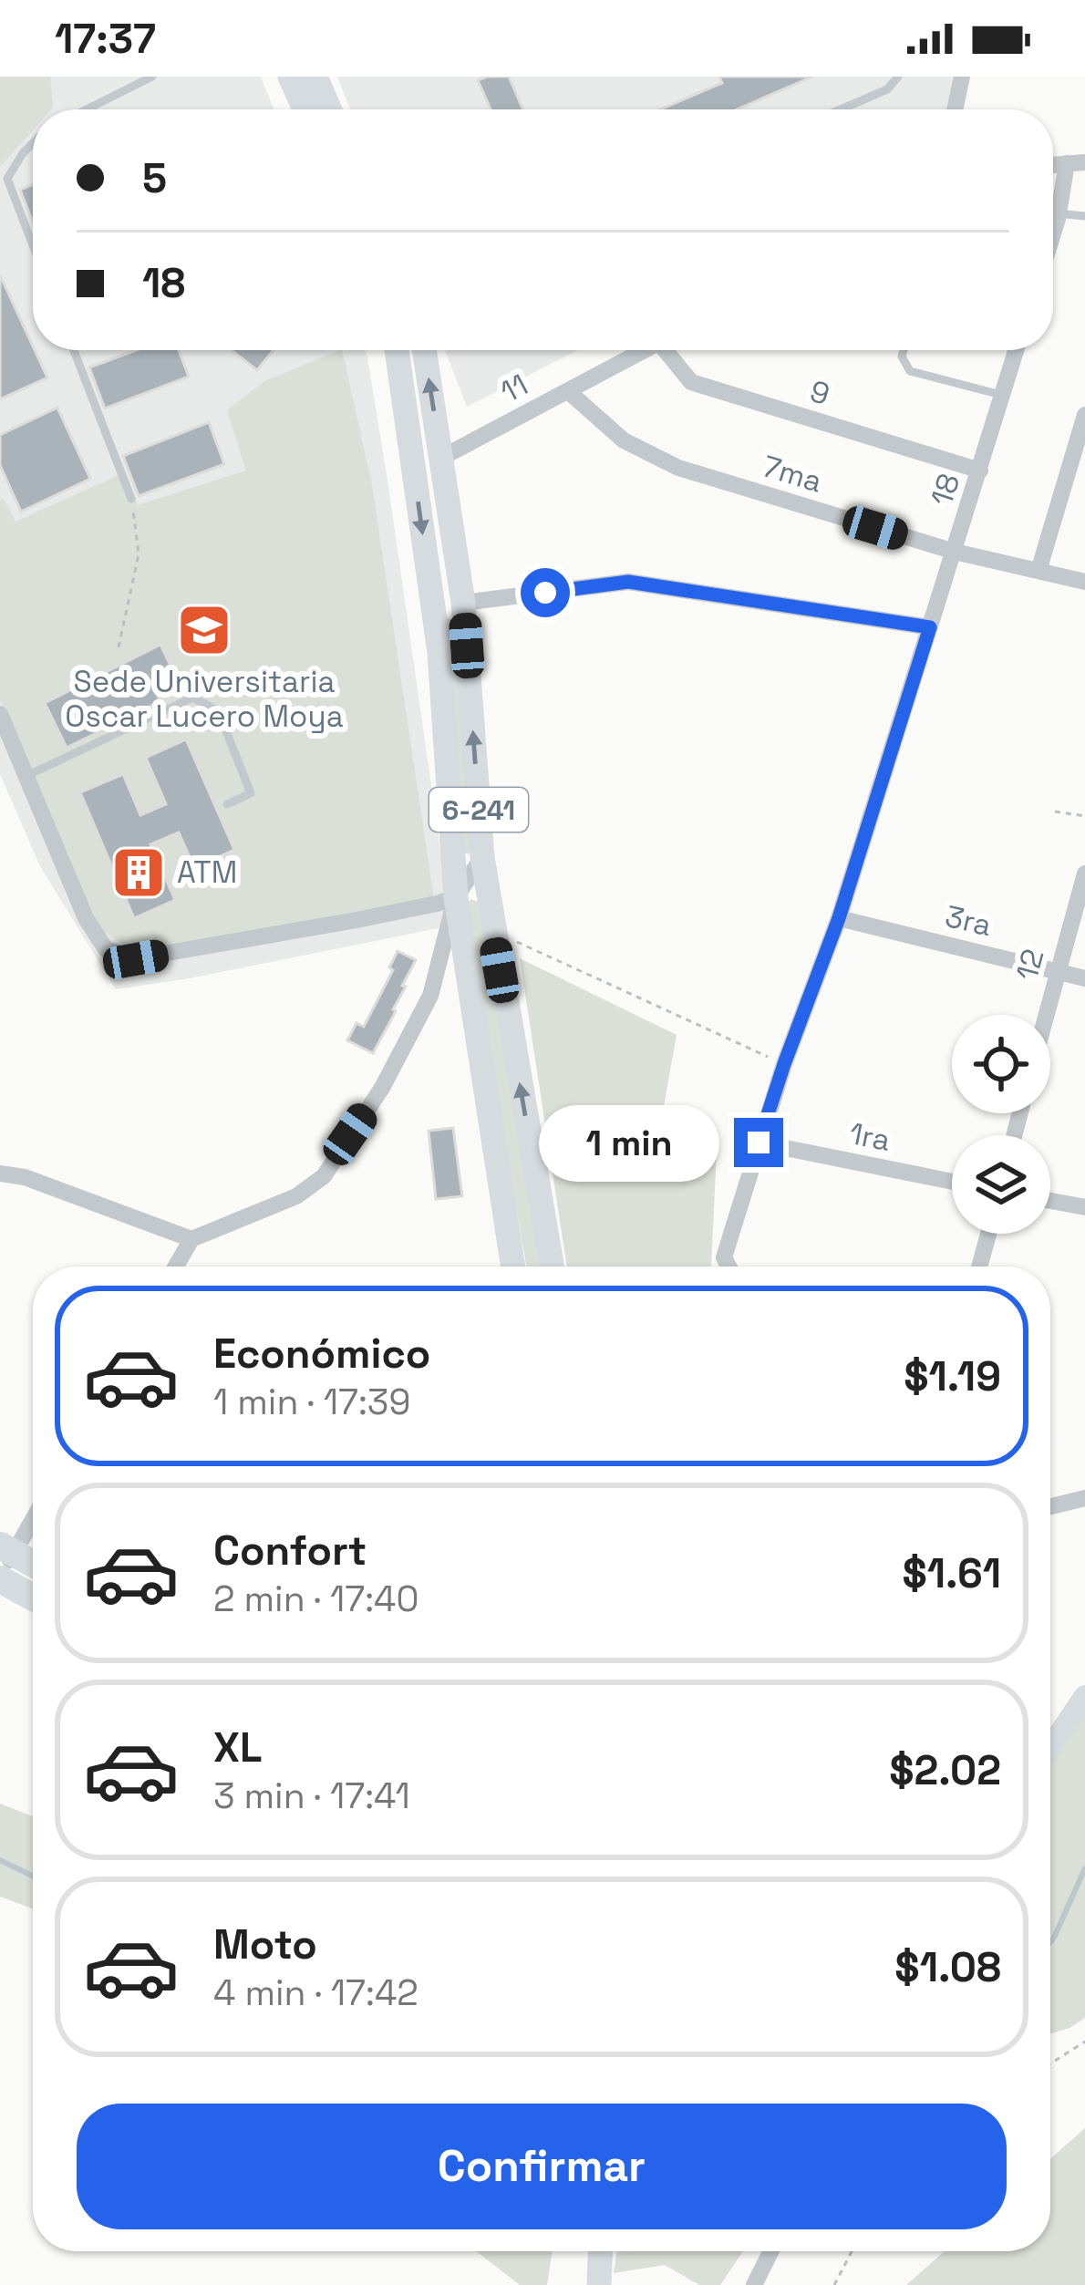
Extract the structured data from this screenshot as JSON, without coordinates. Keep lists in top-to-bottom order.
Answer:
{
  "streets": {
    "main road": ["6-241"],
    "street": [
      "11",
      "9",
      "7ma",
      "18",
      "3ra",
      "12",
      "1ra"
    ]
  },
  "crossings": [
    ["11", "7ma"],
    ["11", "6-241"],
    ["9", "18"],
    ["7ma", "18"],
    ["18", "3ra"],
    ["18", "1ra"],
    ["3ra", "12"]
  ],
  "places": {
    "school or university": ["Sede Universitaria Oscar Lucero Moya"],
    "building": ["ATM"]
  },
  "page": {
    "status": "17:37",
    "banner": ["5", "18"],
    "bubble": "1 min",
    "list": [
      {
        "name": "Económico",
        "note": "1 min · 17:39",
        "value": "$1.19"
      },
      {
        "name": "Confort",
        "note": "2 min · 17:40",
        "value": "$1.61"
      },
      {
        "name": "XL",
        "note": "3 min · 17:41",
        "value": "$2.02"
      },
      {
        "name": "Moto",
        "note": "4 min · 17:42",
        "value": "$1.08"
      }
    ],
    "buttons": "Confirmar"
  }
}
